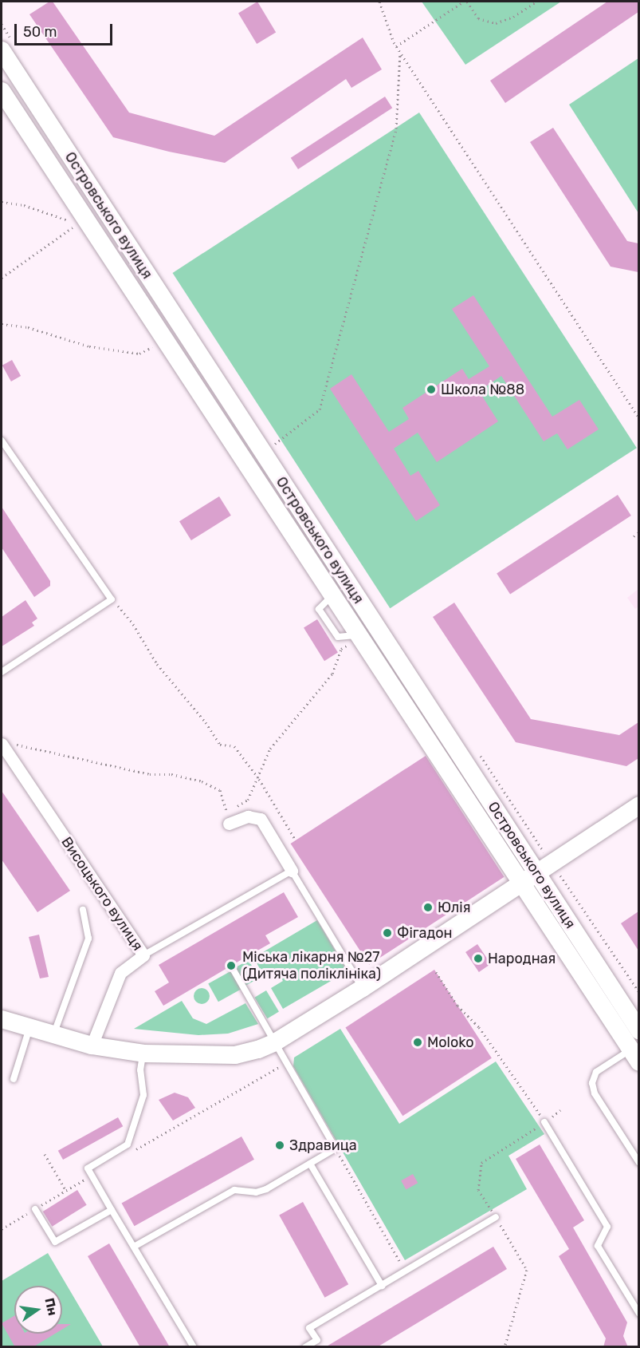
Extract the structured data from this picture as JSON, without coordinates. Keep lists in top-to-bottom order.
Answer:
{
  "streets": {
    "street": ["Островського вулиця", "Висоцького вулиця"]
  },
  "places": [
    "Школа №88",
    "Юлія",
    "Фігадон",
    "Народная",
    "Міська лікарня №27 (Дитяча поліклініка)",
    "Moloko",
    "Здравица"
  ],
  "scale_bar": "50 m",
  "north": "right"
}
